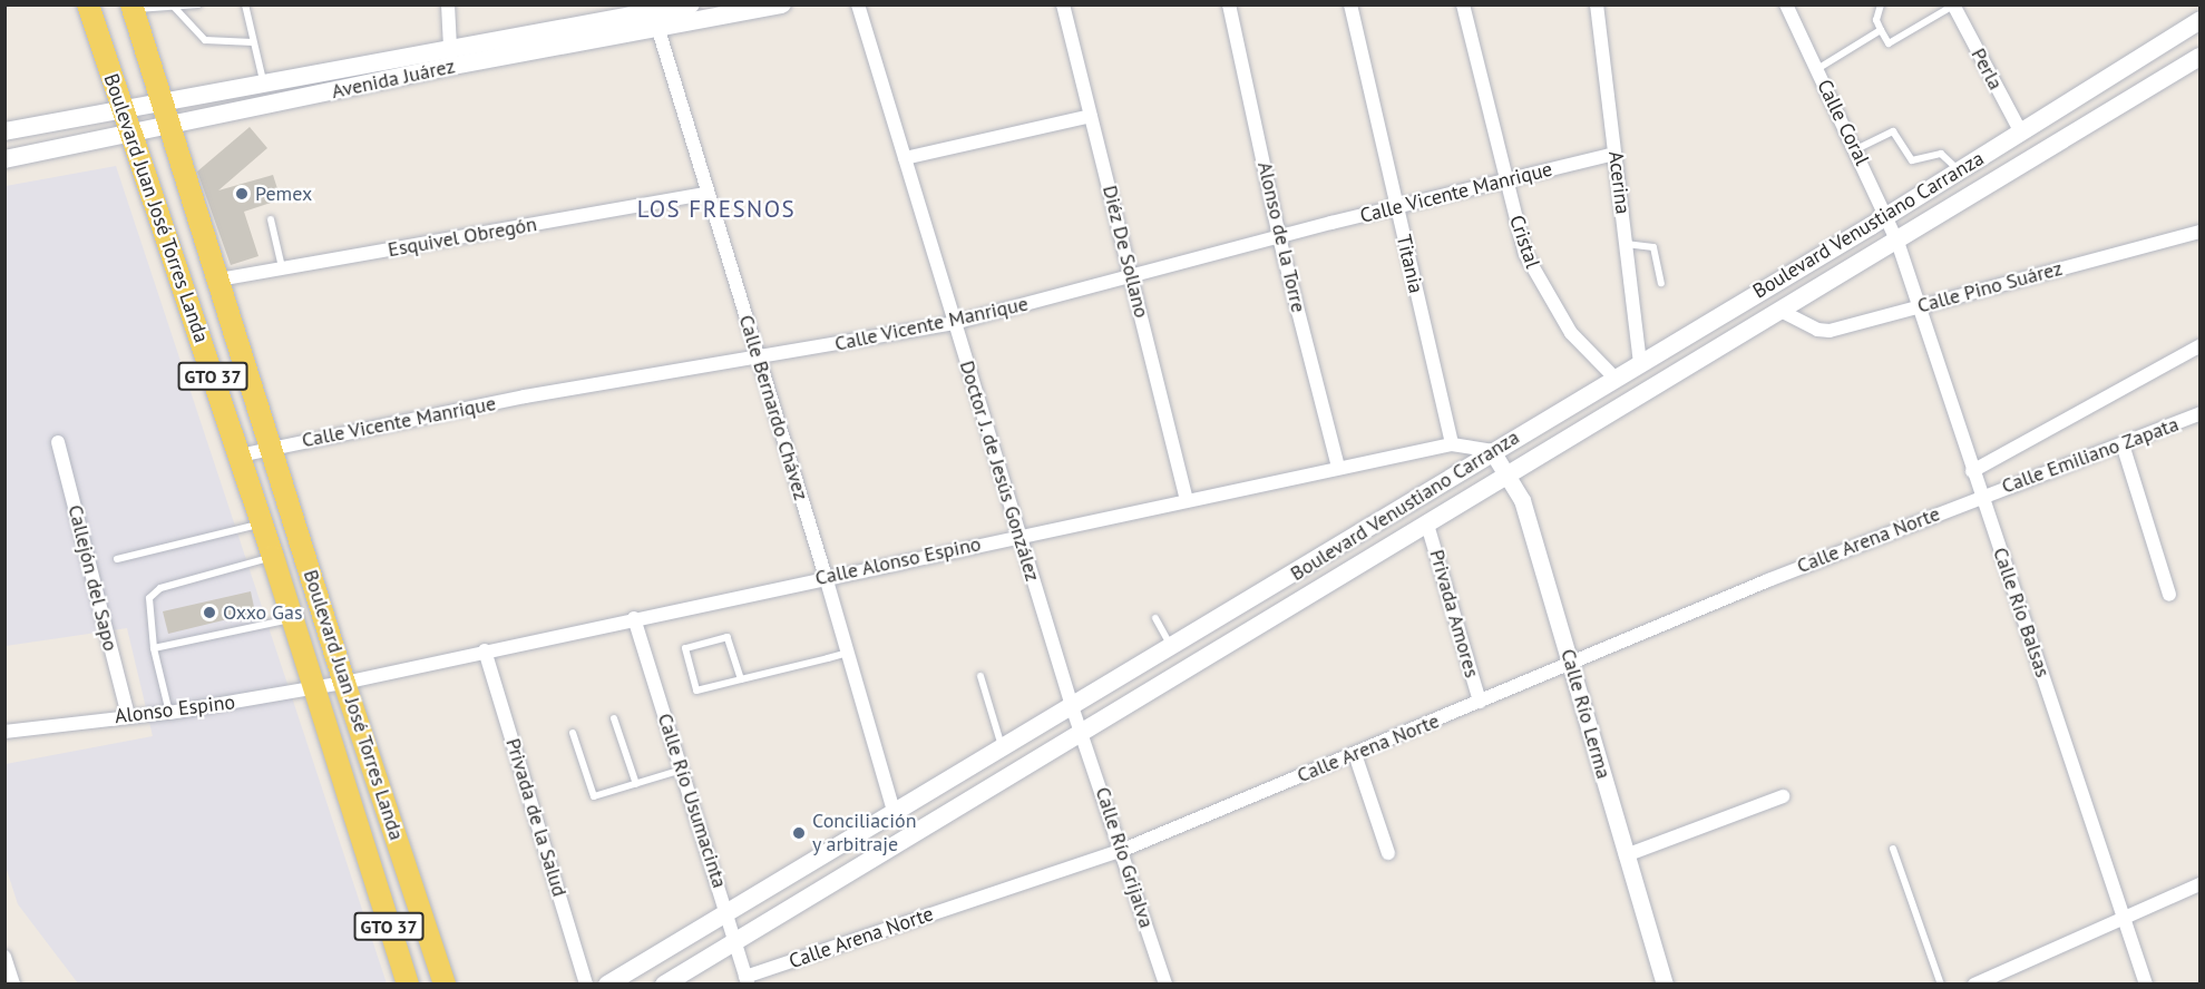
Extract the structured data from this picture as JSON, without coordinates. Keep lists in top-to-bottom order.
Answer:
{
  "streets": {
    "main road": [
      "Avenida Juárez",
      "Boulevard Juan José Torres Landa",
      "Boulevard Venustiano Carranza",
      "GTO 37"
    ],
    "street": [
      "Perla",
      "Calle Coral",
      "Acerina",
      "Calle Vicente Manrique",
      "Esquivel Obregón",
      "Alonso de la Torre",
      "Cristal",
      "Diéz De Sollano",
      "Titania",
      "Calle Pino Suárez",
      "Calle Bernardo Chávez",
      "Calle Emiliano Zapata",
      "Doctor J. de Jesús González",
      "Calle Arena Norte",
      "Calle Alonso Espino",
      "Callejón del Sapo",
      "Calle Río Balsas",
      "Privada Amores",
      "Alonso Espino",
      "Calle Río Lerma",
      "Calle Río Usumacinta",
      "Privada de la Salud",
      "Calle Río Grijalva"
    ]
  },
  "crossings": [
    ["Perla", "Boulevard Venustiano Carranza"],
    ["Avenida Juárez", "Boulevard Juan José Torres Landa"],
    ["Avenida Juárez", "Calle Bernardo Chávez"],
    ["Calle Coral", "Boulevard Venustiano Carranza"],
    ["Calle Coral", "Calle Río Balsas"],
    ["Acerina", "Calle Vicente Manrique"],
    ["Acerina", "Boulevard Venustiano Carranza"],
    ["Calle Vicente Manrique", "Boulevard Juan José Torres Landa"],
    ["Calle Vicente Manrique", "Alonso de la Torre"],
    ["Calle Vicente Manrique", "Cristal"],
    ["Calle Vicente Manrique", "Diéz De Sollano"],
    ["Calle Vicente Manrique", "Titania"],
    ["Calle Vicente Manrique", "Calle Bernardo Chávez"],
    ["Calle Vicente Manrique", "Doctor J. de Jesús González"],
    ["Boulevard Juan José Torres Landa", "Esquivel Obregón"],
    ["Boulevard Juan José Torres Landa", "Calle Alonso Espino"],
    ["Boulevard Juan José Torres Landa", "Alonso Espino"],
    ["Boulevard Venustiano Carranza", "Cristal"],
    ["Boulevard Venustiano Carranza", "Calle Pino Suárez"],
    ["Boulevard Venustiano Carranza", "Calle Bernardo Chávez"],
    ["Boulevard Venustiano Carranza", "Doctor J. de Jesús González"],
    ["Boulevard Venustiano Carranza", "Calle Río Balsas"],
    ["Boulevard Venustiano Carranza", "Privada Amores"],
    ["Boulevard Venustiano Carranza", "Calle Río Lerma"],
    ["Boulevard Venustiano Carranza", "Calle Río Usumacinta"],
    ["Boulevard Venustiano Carranza", "Calle Río Grijalva"],
    ["Esquivel Obregón", "Calle Bernardo Chávez"],
    ["Alonso de la Torre", "Calle Alonso Espino"],
    ["Diéz De Sollano", "Calle Alonso Espino"],
    ["Titania", "Calle Alonso Espino"],
    ["Calle Pino Suárez", "Calle Río Balsas"],
    ["Calle Bernardo Chávez", "Calle Alonso Espino"],
    ["Calle Emiliano Zapata", "Calle Arena Norte"],
    ["Calle Emiliano Zapata", "Calle Río Balsas"],
    ["Doctor J. de Jesús González", "Calle Alonso Espino"],
    ["Doctor J. de Jesús González", "Calle Río Grijalva"],
    ["Calle Arena Norte", "Calle Río Balsas"],
    ["Calle Arena Norte", "Privada Amores"],
    ["Calle Arena Norte", "Calle Río Lerma"],
    ["Calle Arena Norte", "Calle Río Usumacinta"],
    ["Calle Arena Norte", "Calle Río Grijalva"],
    ["Calle Alonso Espino", "Alonso Espino"],
    ["Calle Alonso Espino", "Calle Río Usumacinta"],
    ["Calle Alonso Espino", "Privada de la Salud"],
    ["Callejón del Sapo", "Alonso Espino"]
  ],
  "districts": ["LOS FRESNOS"],
  "places": ["Pemex", "Oxxo Gas", "Conciliación y arbitraje"]
}
